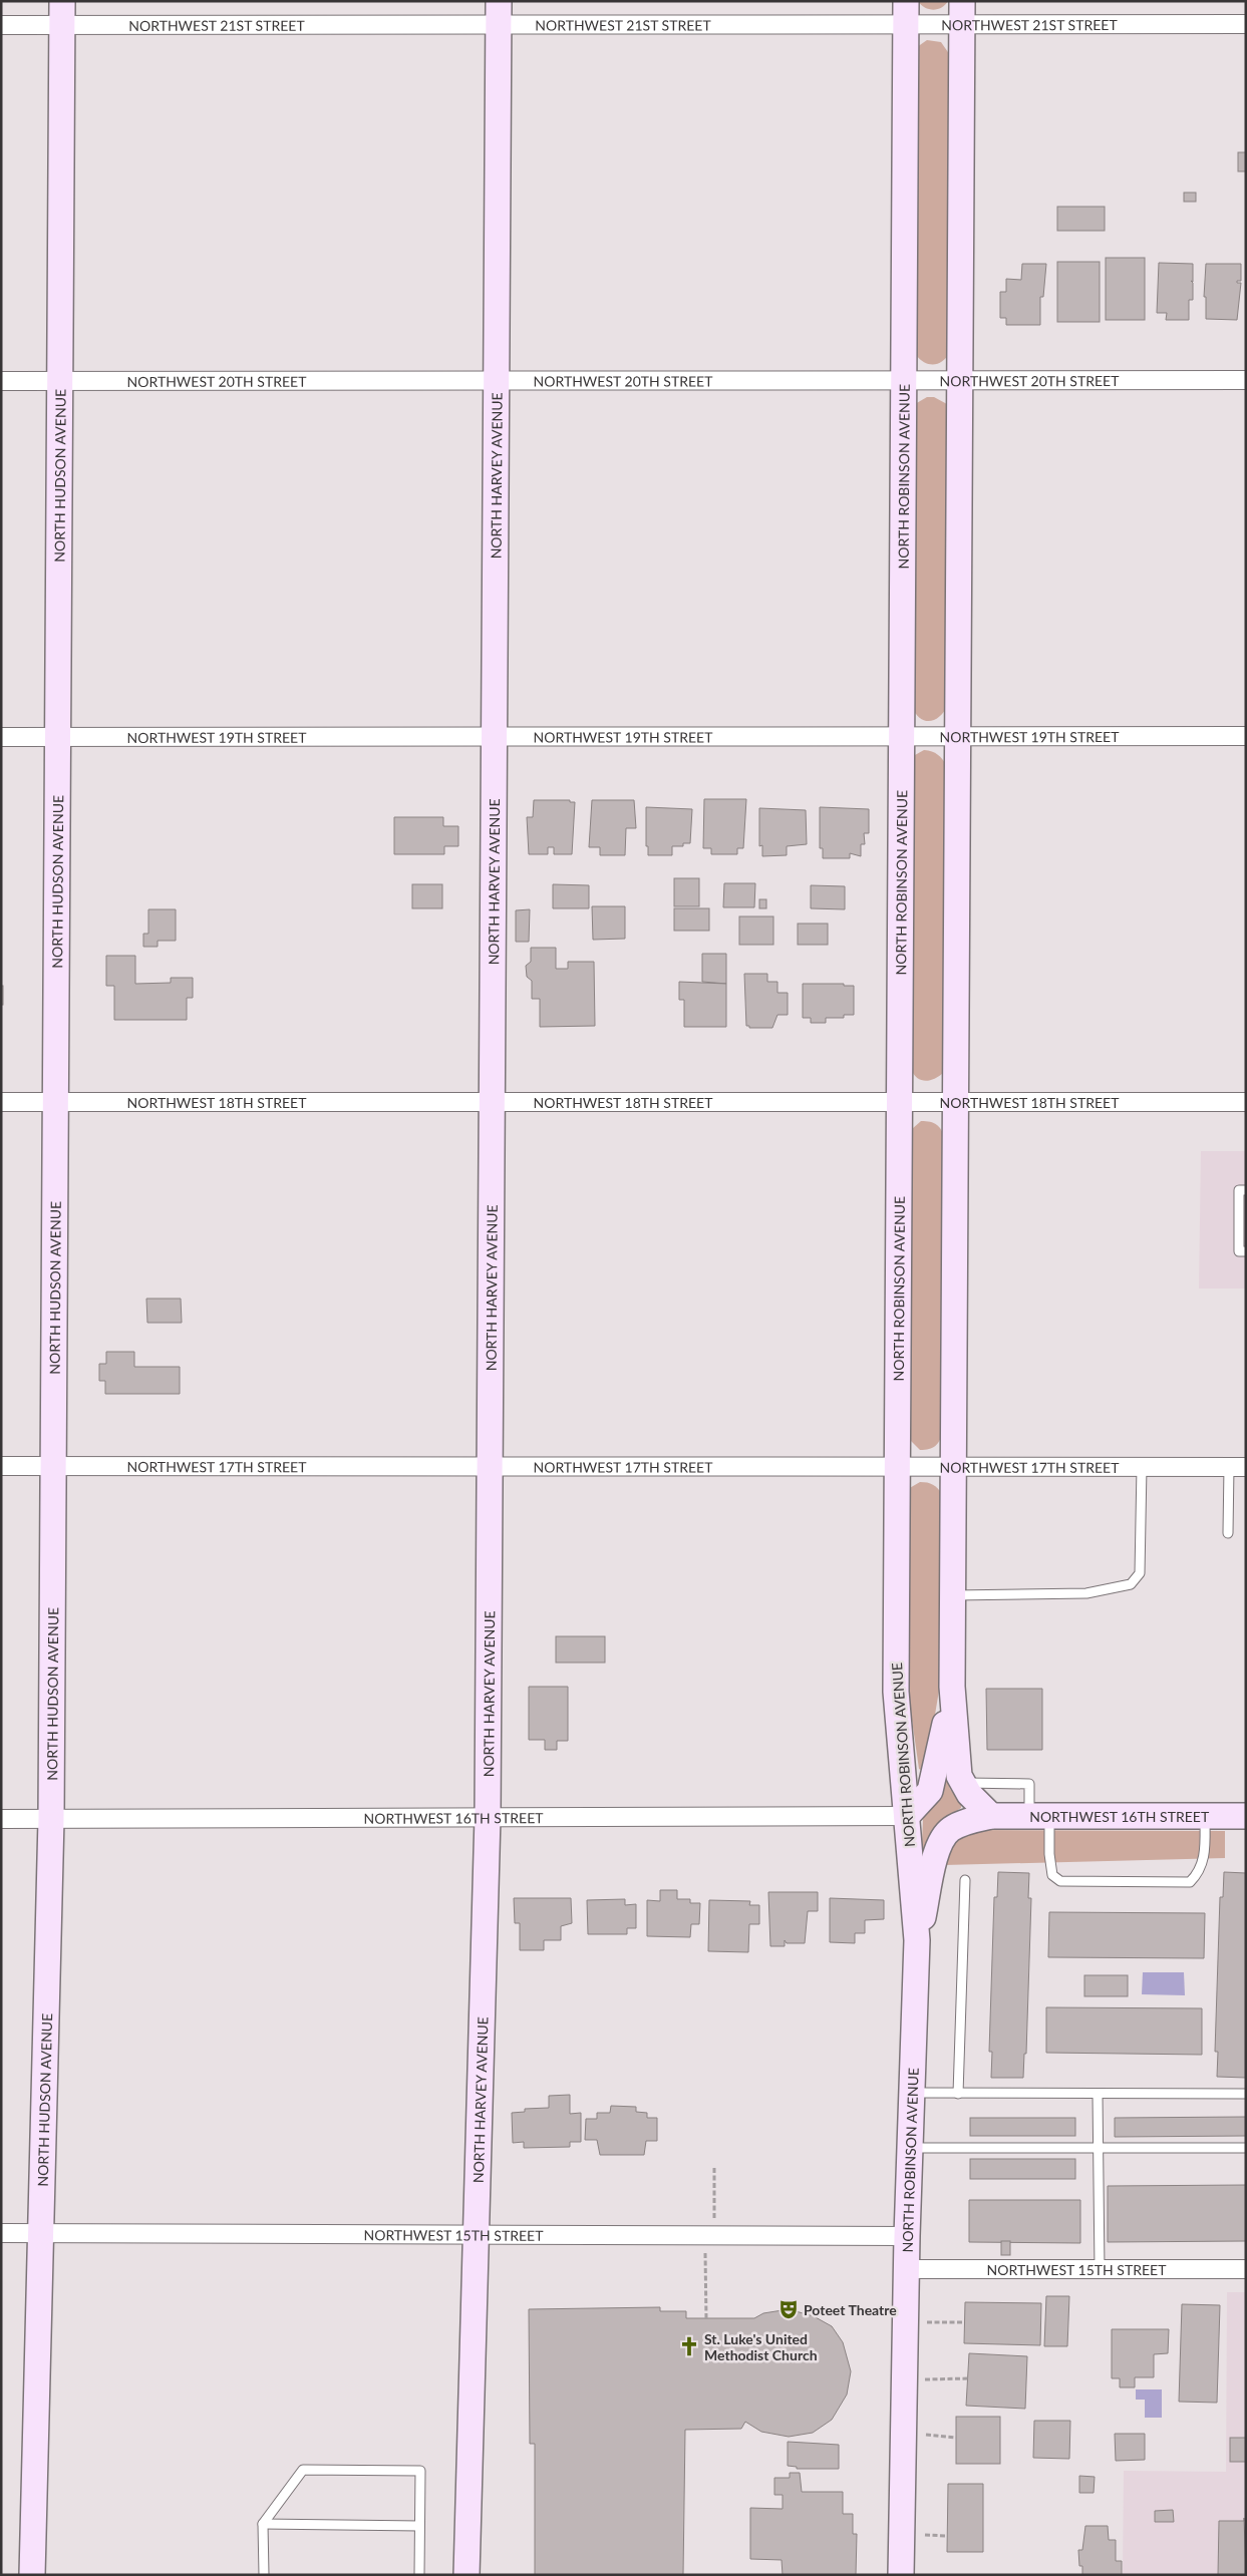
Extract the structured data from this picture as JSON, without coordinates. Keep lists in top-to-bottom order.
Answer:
{
  "streets": {
    "street": [
      "NORTHWEST 21ST STREET",
      "NORTHWEST 20TH STREET",
      "NORTH HUDSON AVENUE",
      "NORTH HARVEY AVENUE",
      "NORTH ROBINSON AVENUE",
      "NORTHWEST 19TH STREET",
      "NORTHWEST 18TH STREET",
      "NORTHWEST 17TH STREET",
      "NORTHWEST 16TH STREET",
      "NORTHWEST 15TH STREET"
    ]
  },
  "crossings": [
    ["NORTHWEST 21ST STREET", "NORTH HUDSON AVENUE"],
    ["NORTHWEST 21ST STREET", "NORTH HARVEY AVENUE"],
    ["NORTHWEST 21ST STREET", "NORTH ROBINSON AVENUE"],
    ["NORTHWEST 20TH STREET", "NORTH HUDSON AVENUE"],
    ["NORTHWEST 20TH STREET", "NORTH HARVEY AVENUE"],
    ["NORTHWEST 20TH STREET", "NORTH ROBINSON AVENUE"],
    ["NORTH HUDSON AVENUE", "NORTHWEST 19TH STREET"],
    ["NORTH HUDSON AVENUE", "NORTHWEST 18TH STREET"],
    ["NORTH HUDSON AVENUE", "NORTHWEST 17TH STREET"],
    ["NORTH HUDSON AVENUE", "NORTHWEST 16TH STREET"],
    ["NORTH HUDSON AVENUE", "NORTHWEST 15TH STREET"],
    ["NORTH HARVEY AVENUE", "NORTHWEST 19TH STREET"],
    ["NORTH HARVEY AVENUE", "NORTHWEST 18TH STREET"],
    ["NORTH HARVEY AVENUE", "NORTHWEST 17TH STREET"],
    ["NORTH HARVEY AVENUE", "NORTHWEST 16TH STREET"],
    ["NORTH HARVEY AVENUE", "NORTHWEST 15TH STREET"],
    ["NORTH ROBINSON AVENUE", "NORTHWEST 19TH STREET"],
    ["NORTH ROBINSON AVENUE", "NORTHWEST 18TH STREET"],
    ["NORTH ROBINSON AVENUE", "NORTHWEST 17TH STREET"],
    ["NORTH ROBINSON AVENUE", "NORTHWEST 16TH STREET"],
    ["NORTH ROBINSON AVENUE", "NORTHWEST 15TH STREET"]
  ],
  "places": {
    "theatre": ["Poteet Theatre"],
    "church": ["St. Luke's United Methodist Church"]
  }
}
